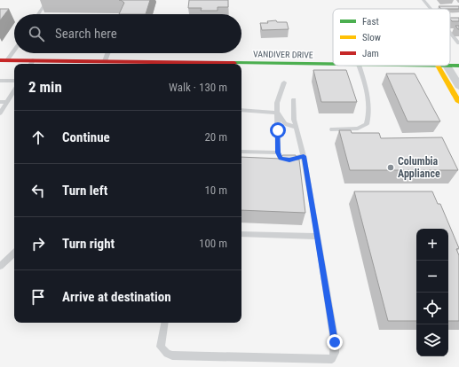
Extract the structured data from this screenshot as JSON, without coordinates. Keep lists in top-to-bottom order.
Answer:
{
  "streets": {
    "main road": ["VANDIVER DRIVE"]
  },
  "places": ["Columbia Appliance"],
  "legend": ["Fast", "Slow", "Jam"],
  "page": {
    "search": "Search here",
    "heading": ["2 min", "Walk · 130 m"],
    "list": [
      ["Continue", "20 m"],
      ["Turn left", "10 m"],
      ["Turn right", "100 m"],
      "Arrive at destination"
    ],
    "map_buttons": ["+", "−"]
  }
}
